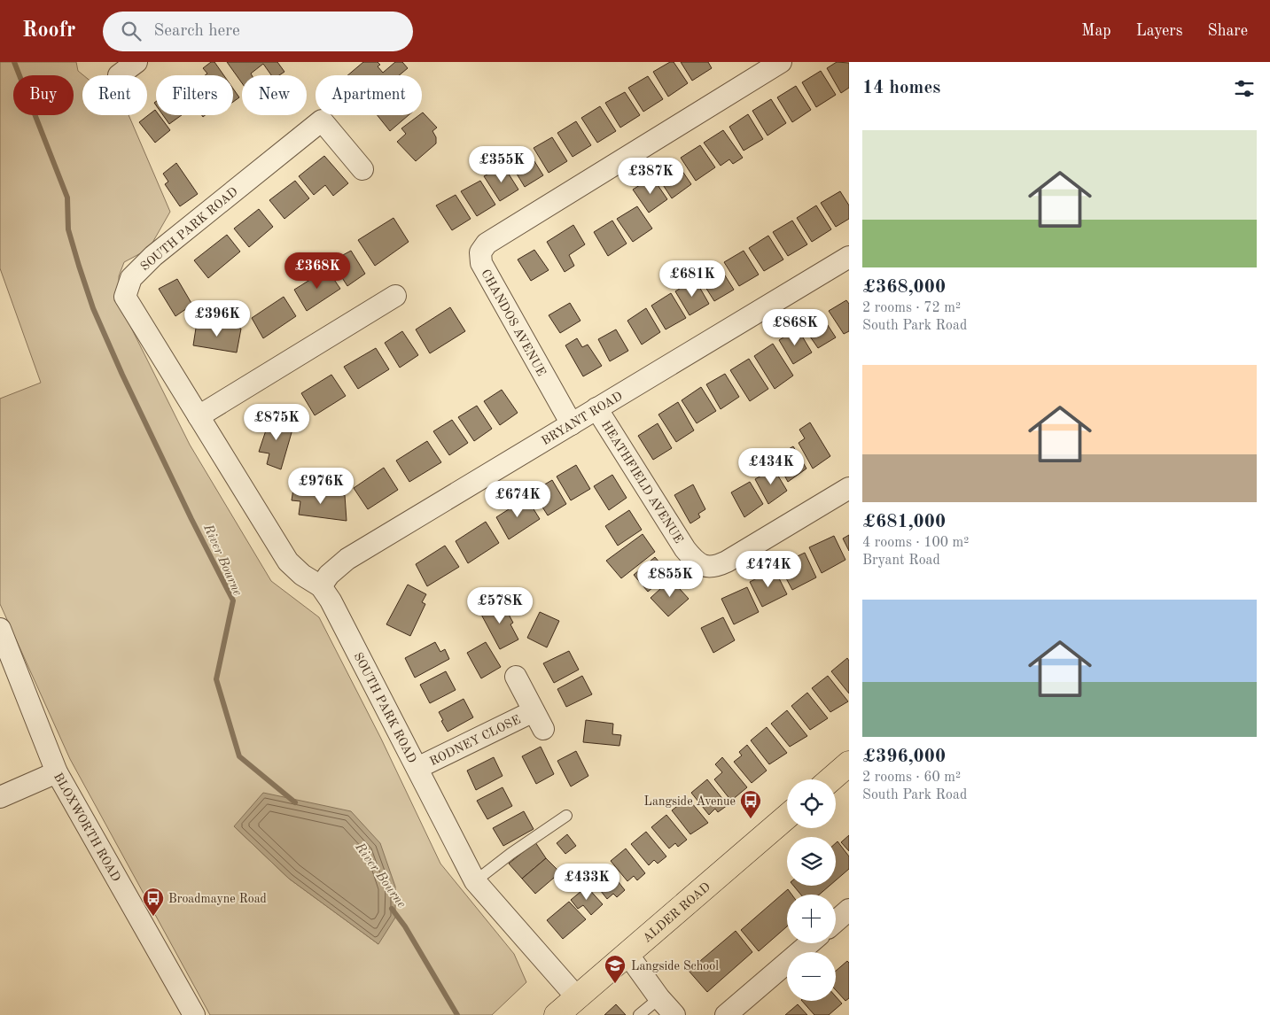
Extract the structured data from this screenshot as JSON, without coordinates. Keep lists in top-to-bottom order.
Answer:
{
  "streets": {
    "main road": ["ALDER ROAD"],
    "street": [
      "SOUTH PARK ROAD",
      "CHANDOS AVENUE",
      "BRYANT ROAD",
      "HEATHFIELD AVENUE",
      "RODNEY CLOSE",
      "BLOXWORTH ROAD"
    ]
  },
  "crossings": [
    ["SOUTH PARK ROAD", "BRYANT ROAD"],
    ["SOUTH PARK ROAD", "RODNEY CLOSE"],
    ["SOUTH PARK ROAD", "ALDER ROAD"],
    ["CHANDOS AVENUE", "BRYANT ROAD"],
    ["BRYANT ROAD", "HEATHFIELD AVENUE"]
  ],
  "water": ["River Bourne"],
  "places": {
    "bus stop": ["Langside Avenue", "Broadmayne Road"],
    "school or university": ["Langside School"]
  },
  "page": {
    "header": "Roofr",
    "search": "Search here",
    "nav": ["Map", "Layers", "Share"],
    "heading": "14 homes",
    "chip": [
      "Buy",
      "Rent",
      "Filters",
      "New",
      "Apartment"
    ],
    "list": [
      {
        "name": "£368,000",
        "note": "2 rooms · 72 m² · South Park Road"
      },
      {
        "name": "£681,000",
        "note": "4 rooms · 100 m² · Bryant Road"
      },
      {
        "name": "£396,000",
        "note": "2 rooms · 60 m² · South Park Road"
      }
    ],
    "price": [
      "£355K",
      "£387K",
      "£368K",
      "£681K",
      "£396K",
      "£868K",
      "£875K",
      "£434K",
      "£976K",
      "£674K",
      "£474K",
      "£855K",
      "£578K",
      "£433K"
    ],
    "map_buttons": ["+", "−"]
  }
}
